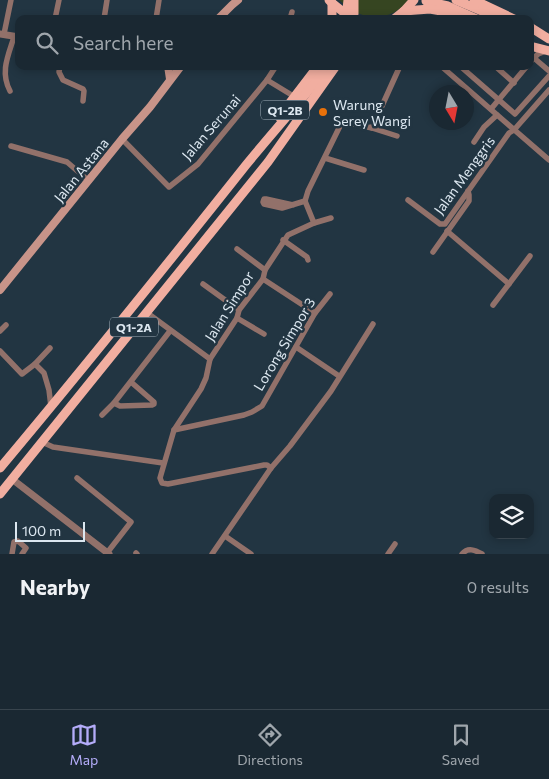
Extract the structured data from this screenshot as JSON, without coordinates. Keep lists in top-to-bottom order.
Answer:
{
  "streets": {
    "main road": ["Q1-2B", "Jalan Astana", "Q1-2A"],
    "street": [
      "Jalan Serunai",
      "Jalan Menggris",
      "Jalan Simpor",
      "Lorong Simpor 3"
    ]
  },
  "crossings": [
    ["Jalan Serunai", "Jalan Astana"],
    ["Jalan Simpor", "Lorong Simpor 3"]
  ],
  "places": ["Warung Serey Wangi"],
  "scale_bar": "100 m",
  "north": "bottom",
  "page": {
    "search": "Search here",
    "scale": "100 m",
    "heading": ["Nearby", "0 results"],
    "nav": ["Map", "Directions", "Saved"]
  }
}
